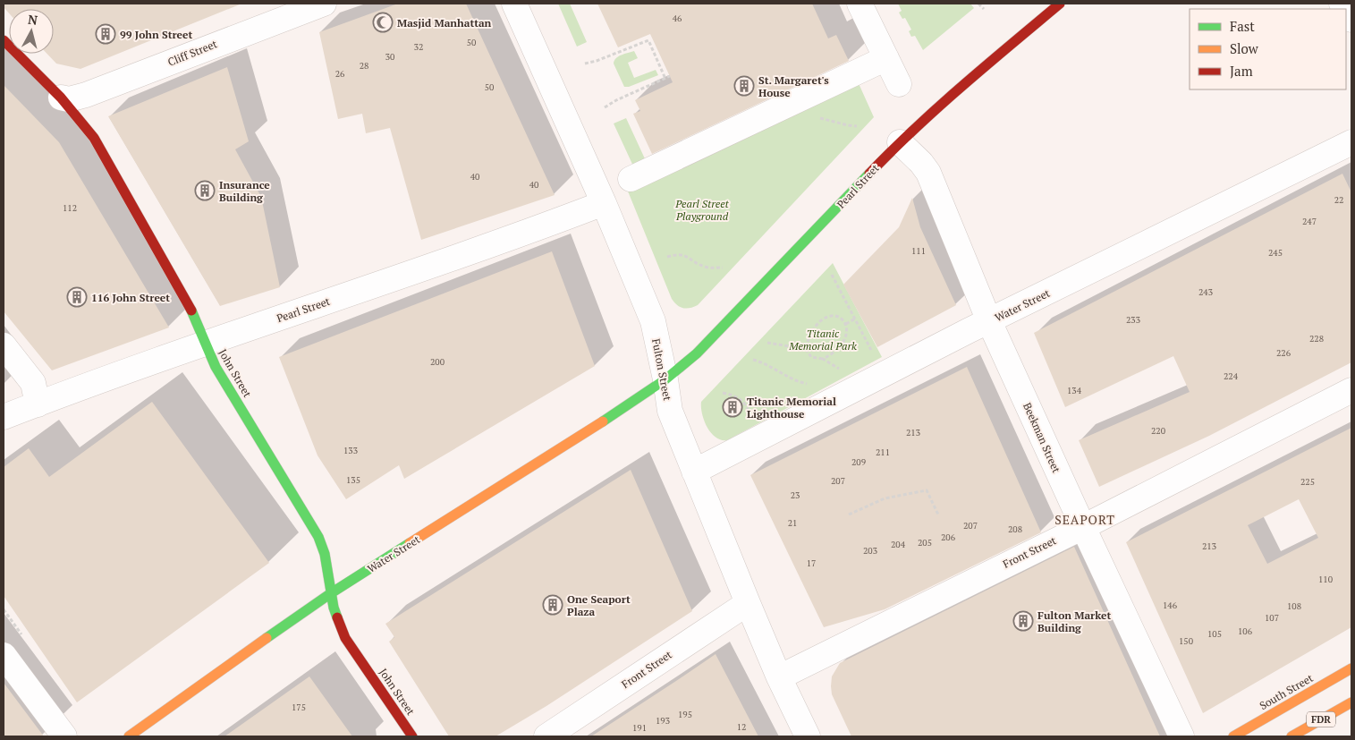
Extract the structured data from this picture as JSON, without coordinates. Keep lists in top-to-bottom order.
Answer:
{
  "streets": {
    "main road": [
      "Pearl Street",
      "Water Street",
      "John Street",
      "South Street",
      "FDR"
    ],
    "street": [
      "Cliff Street",
      "Fulton Street",
      "Beekman Street",
      "Front Street"
    ]
  },
  "crossings": [
    ["Cliff Street", "John Street"],
    ["Pearl Street", "Water Street"],
    ["Pearl Street", "Fulton Street"],
    ["Pearl Street", "John Street"],
    ["Pearl Street", "Beekman Street"],
    ["Water Street", "Fulton Street"],
    ["Water Street", "John Street"],
    ["Water Street", "Beekman Street"],
    ["Fulton Street", "Front Street"],
    ["Beekman Street", "Front Street"]
  ],
  "districts": ["SEAPORT"],
  "parks": ["Pearl Street Playground", "Titanic Memorial Park"],
  "places": {
    "mosque": ["Masjid Manhattan"],
    "building": [
      "99 John Street",
      "St. Margaret's House",
      "Insurance Building",
      "116 John Street",
      "Titanic Memorial Lighthouse",
      "One Seaport Plaza",
      "Fulton Market Building"
    ]
  },
  "house_numbers": [
    "46",
    "50",
    "32",
    "30",
    "28",
    "26",
    "50",
    "40",
    "40",
    "22",
    "112",
    "247",
    "111",
    "245",
    "243",
    "233",
    "228",
    "226",
    "200",
    "224",
    "134",
    "220",
    "213",
    "133",
    "211",
    "209",
    "135",
    "207",
    "225",
    "23",
    "21",
    "207",
    "208",
    "206",
    "205",
    "204",
    "213",
    "203",
    "17",
    "110",
    "146",
    "108",
    "107",
    "106",
    "105",
    "150",
    "175",
    "195",
    "193",
    "12",
    "191"
  ],
  "legend": ["Fast", "Slow", "Jam"],
  "north": "top"
}
